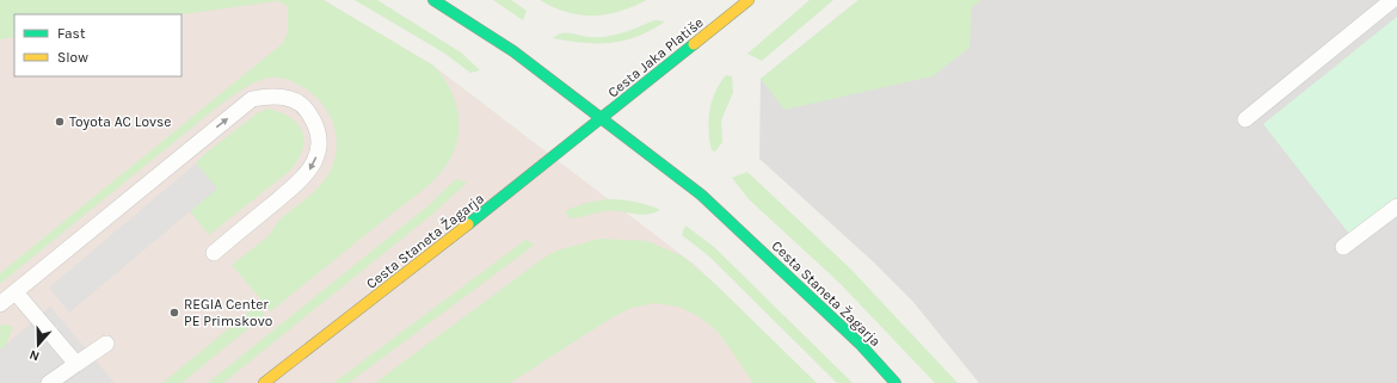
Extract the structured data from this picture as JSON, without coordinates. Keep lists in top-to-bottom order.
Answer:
{
  "streets": {
    "street": ["Cesta Jaka Platiše", "Cesta Staneta Žagarja"]
  },
  "crossings": [
    ["Cesta Jaka Platiše", "Cesta Staneta Žagarja"]
  ],
  "places": ["Toyota AC Lovse", "REGIA Center PE Primskovo"],
  "legend": ["Fast", "Slow"],
  "north": "bottom"
}
